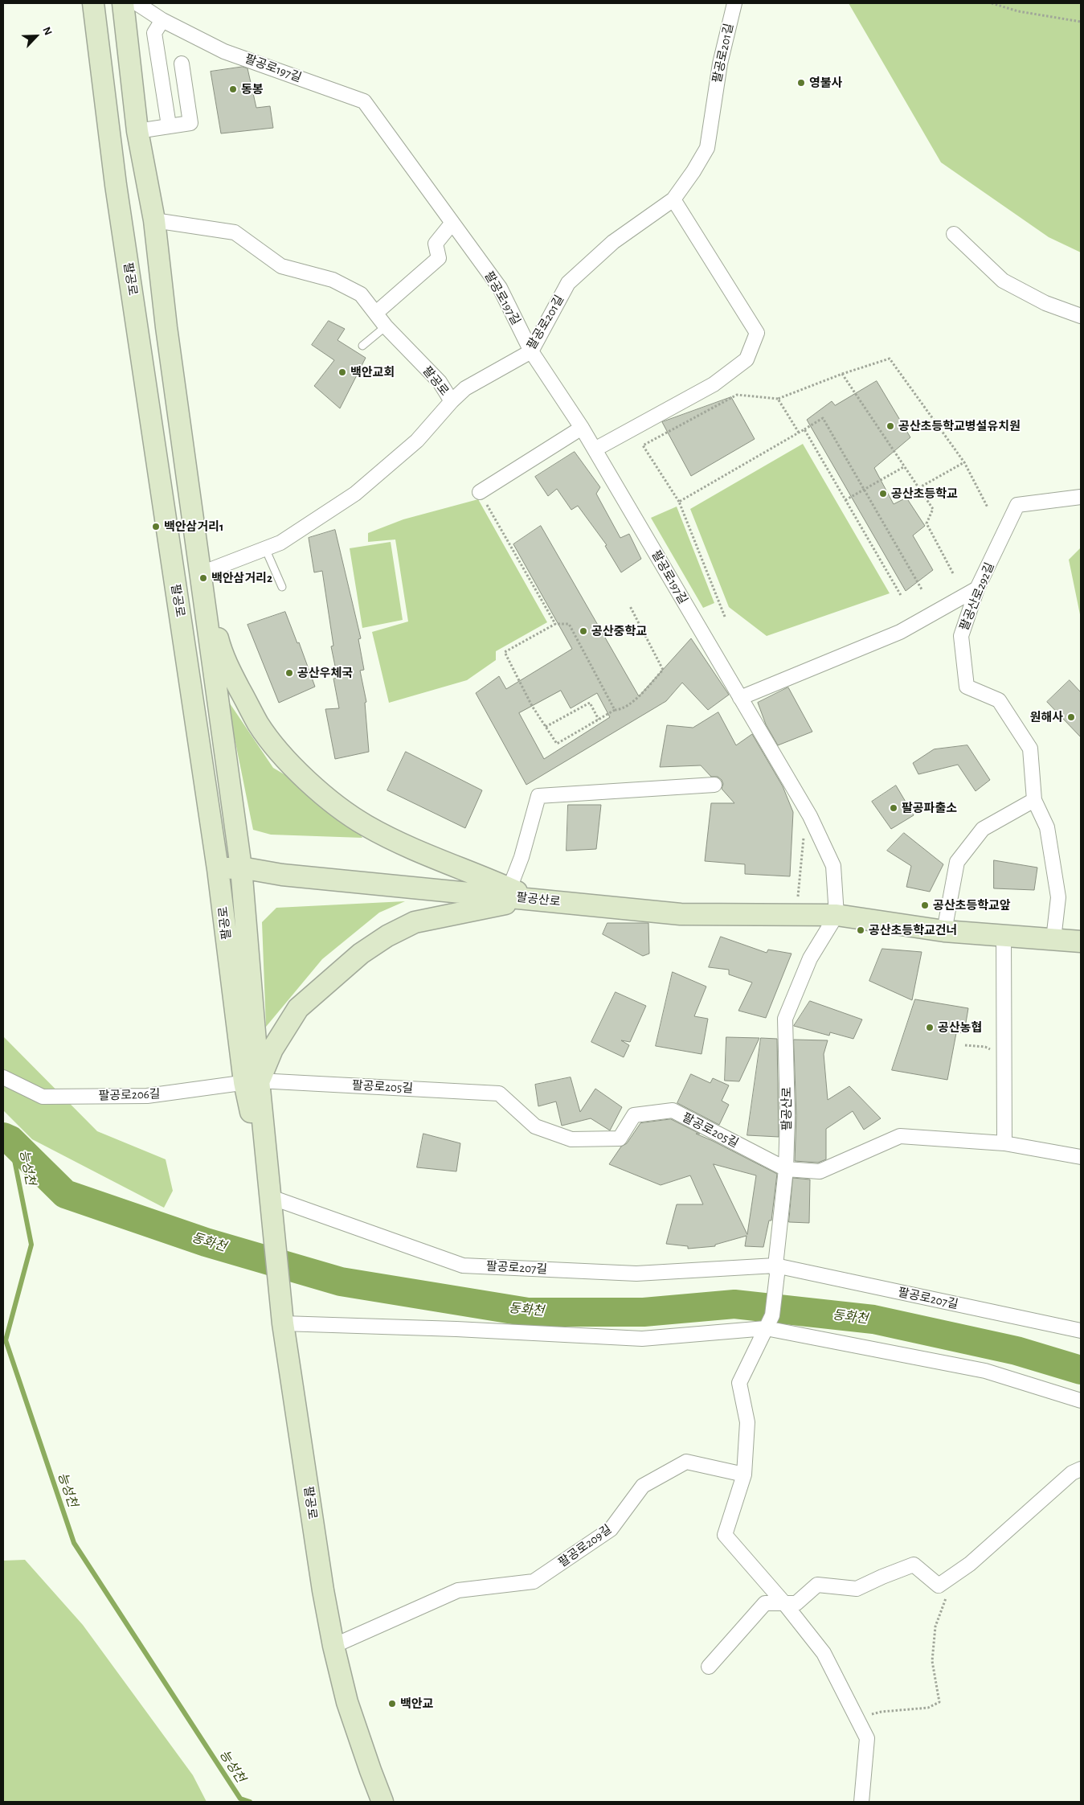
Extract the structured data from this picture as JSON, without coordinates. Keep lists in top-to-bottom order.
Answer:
{
  "streets": {
    "main road": ["팔공로", "팔공산로"],
    "street": [
      "팔공로201길",
      "팔공로197길",
      "팔공산로292길",
      "팔공로205길",
      "팔공로206길",
      "팔공로207길",
      "팔공로209길"
    ]
  },
  "crossings": [
    ["팔공로201길", "팔공로197길"],
    ["팔공로201길", "팔공로"],
    ["팔공로197길", "팔공산로"],
    ["팔공로", "팔공산로"],
    ["팔공로", "팔공로205길"],
    ["팔공로", "팔공로206길"],
    ["팔공로", "팔공로207길"],
    ["팔공로", "팔공로209길"],
    ["팔공산로292길", "팔공산로"],
    ["팔공산로", "팔공로205길"],
    ["팔공산로", "팔공로207길"],
    ["팔공로205길", "팔공로206길"]
  ],
  "water": ["능성천", "동화천"],
  "places": [
    "영불사",
    "동봉",
    "백안교회",
    "공산초등학교병설유치원",
    "공산초등학교",
    "백안삼거리1",
    "백안삼거리2",
    "공산중학교",
    "공산우체국",
    "원해사",
    "팔공파출소",
    "공산초등학교앞",
    "공산초등학교건너",
    "공산농협",
    "백안교"
  ],
  "north": "top right"
}
